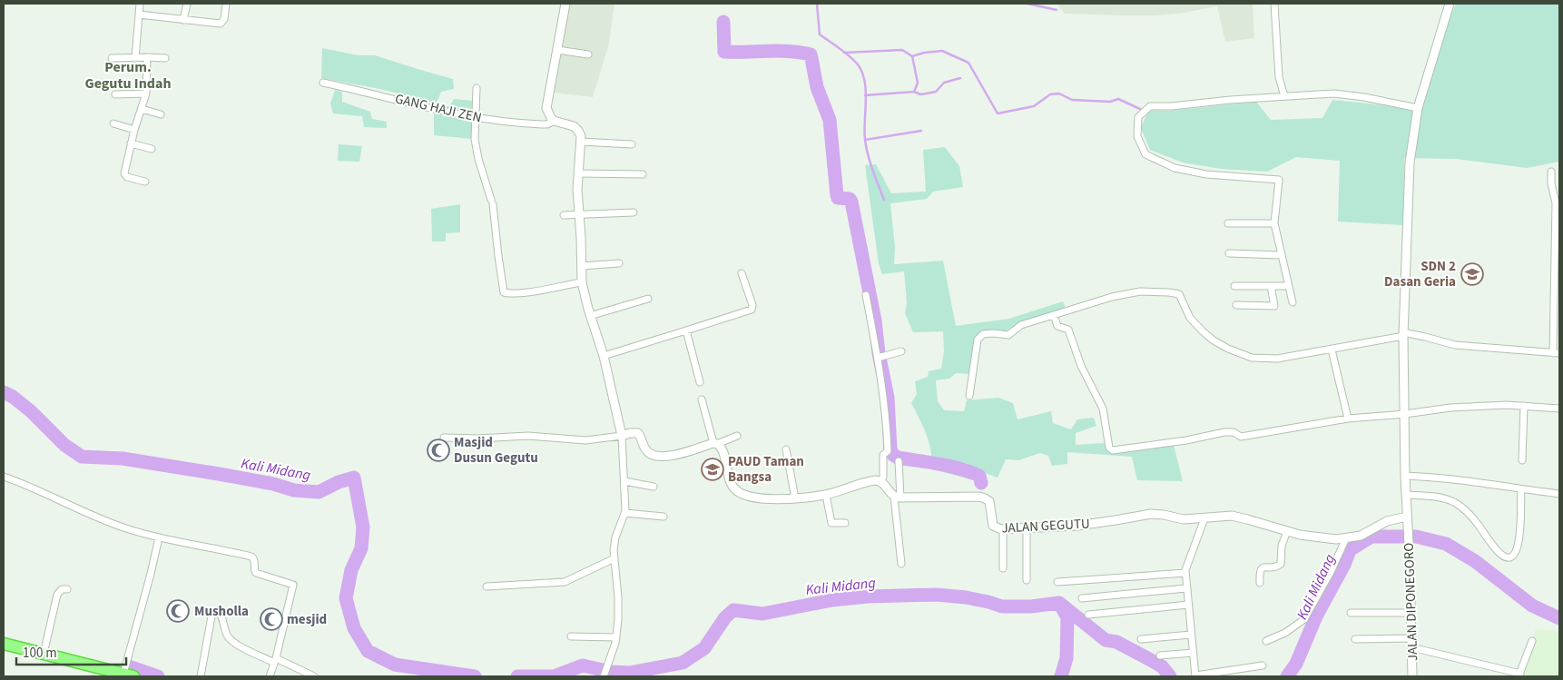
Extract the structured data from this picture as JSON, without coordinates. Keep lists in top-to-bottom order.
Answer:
{
  "streets": {
    "street": ["GANG HAJI ZEN", "JALAN GEGUTU", "JALAN DIPONEGORO"]
  },
  "crossings": [
    ["JALAN GEGUTU", "JALAN DIPONEGORO"]
  ],
  "districts": ["Perum. Gegutu Indah"],
  "water": ["Kali Midang"],
  "places": {
    "school or university": ["SDN 2 Dasan Geria", "PAUD Taman Bangsa"],
    "mosque": ["Masjid Dusun Gegutu", "Musholla", "mesjid"]
  },
  "scale_bar": "100 m"
}
